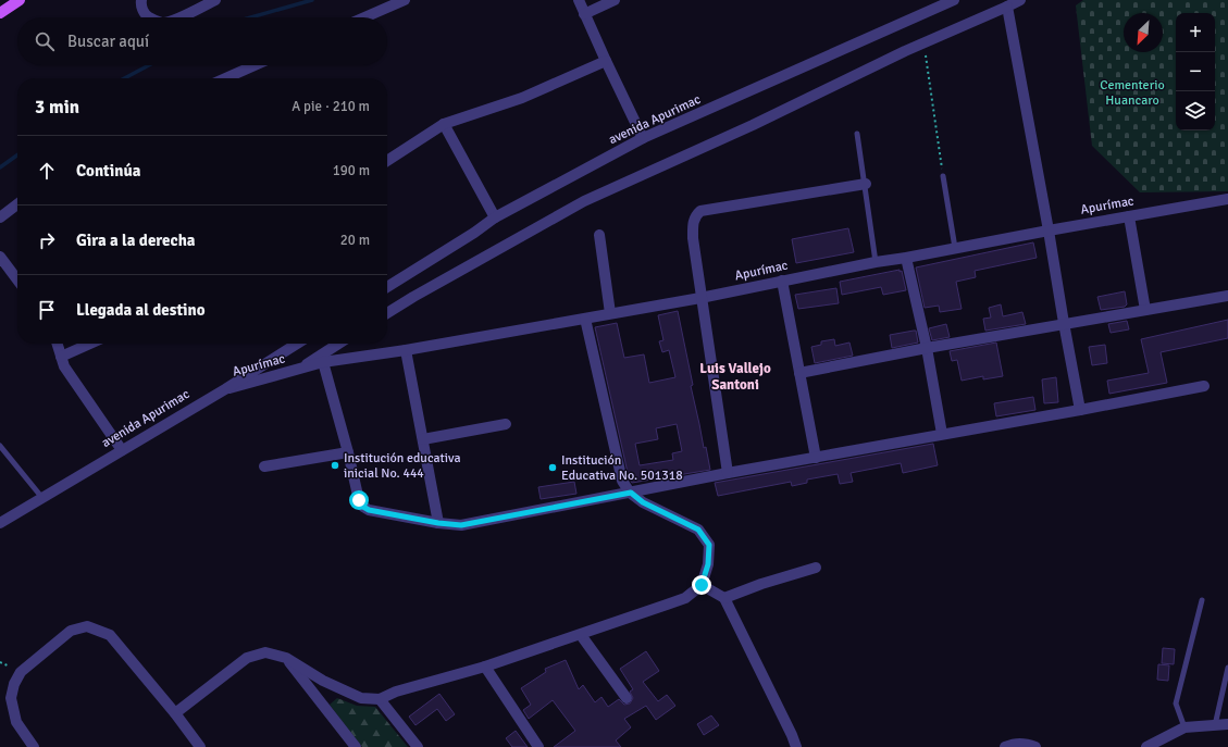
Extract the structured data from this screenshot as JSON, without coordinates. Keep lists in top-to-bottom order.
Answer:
{
  "streets": {
    "street": ["avenida Apurimac", "Apurímac"]
  },
  "crossings": [
    ["avenida Apurimac", "Apurímac"]
  ],
  "districts": ["Luis Vallejo Santoni"],
  "parks": ["Cementerio Huancaro"],
  "places": ["Institución educativa inicial No. 444", "Institución Educativa No. 501318"],
  "north": "bottom left",
  "page": {
    "map_buttons": ["+", "−"],
    "search": "Buscar aquí",
    "heading": ["3 min", "A pie · 210 m"],
    "list": [
      ["Continúa", "190 m"],
      ["Gira a la derecha", "20 m"],
      "Llegada al destino"
    ]
  }
}
